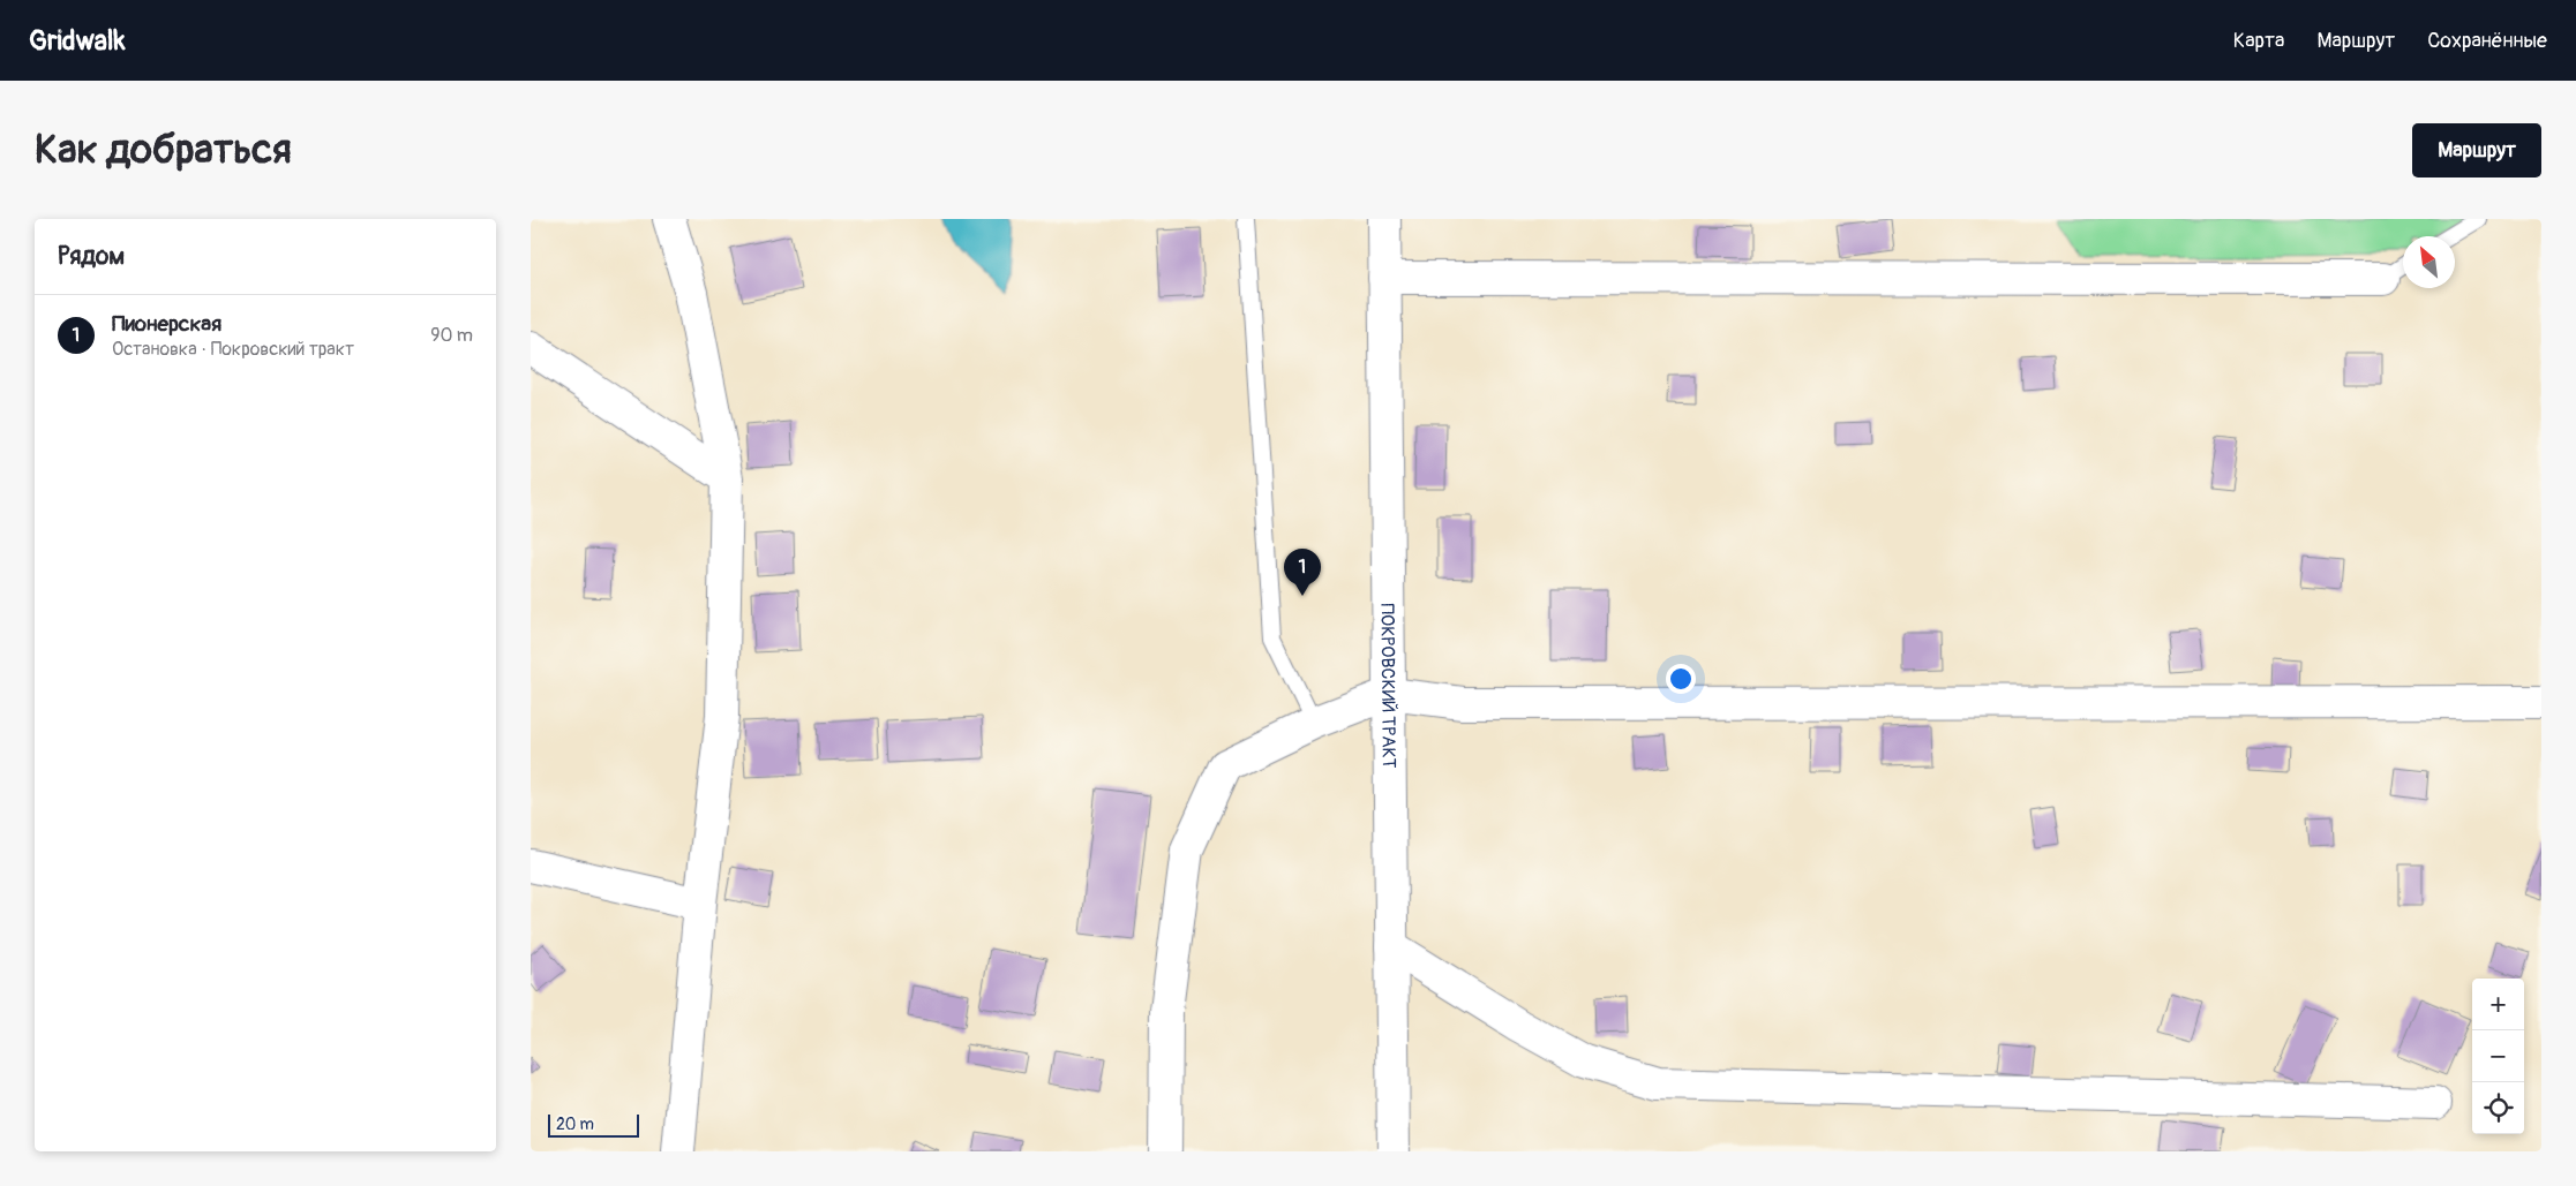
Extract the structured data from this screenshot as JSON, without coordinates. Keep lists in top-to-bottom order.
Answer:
{
  "streets": {
    "street": ["ПОКРОВСКИЙ ТРАКТ"]
  },
  "scale_bar": "20 m",
  "north": "top left",
  "page": {
    "header": "Gridwalk",
    "nav": ["Карта", "Маршрут", "Сохранённые"],
    "buttons": "Маршрут",
    "title": "Как добраться",
    "heading": "Рядом",
    "list": [
      {
        "mark": "1",
        "name": "Пионерская",
        "note": "Остановка · Покровский тракт",
        "value": "90 m"
      }
    ],
    "pins": "1",
    "map_buttons": ["+", "−"],
    "scale": "20 m"
  }
}
